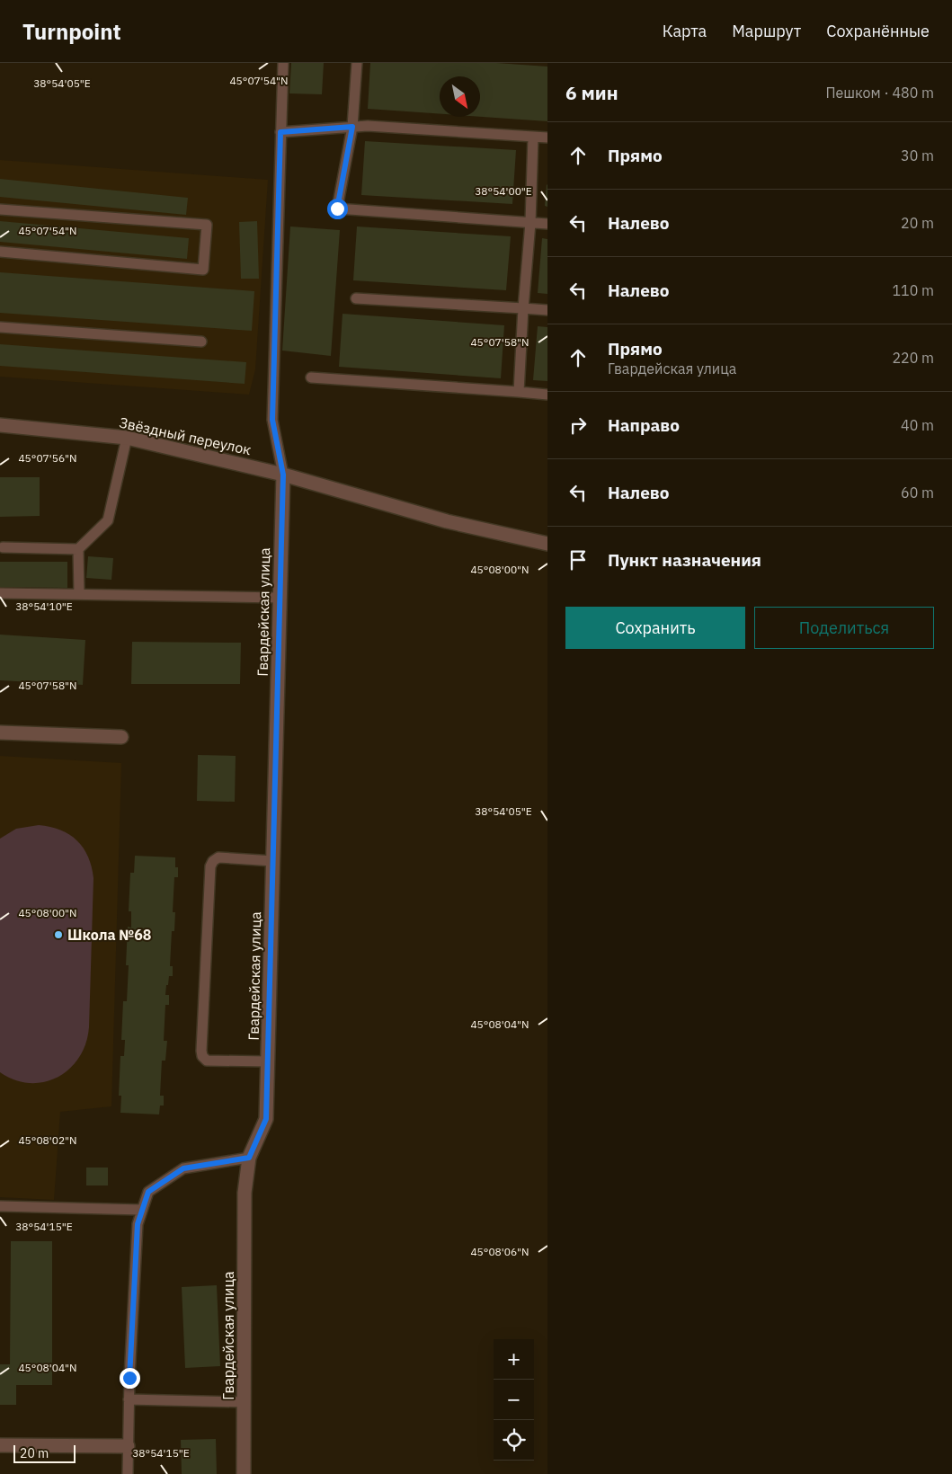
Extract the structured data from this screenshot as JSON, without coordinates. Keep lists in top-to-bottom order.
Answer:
{
  "streets": {
    "street": ["Звёздный переулок", "Гвардейская улица"]
  },
  "crossings": [
    ["Звёздный переулок", "Гвардейская улица"]
  ],
  "places": ["Школа №68"],
  "scale_bar": "20 m",
  "north": "bottom right",
  "page": {
    "header": "Turnpoint",
    "nav": ["Карта", "Маршрут", "Сохранённые"],
    "heading": ["6 мин", "Пешком · 480 m"],
    "list": [
      ["Прямо", "30 m"],
      ["Налево", "20 m"],
      ["Налево", "110 m"],
      ["Прямо", "Гвардейская улица", "220 m"],
      ["Направо", "40 m"],
      ["Налево", "60 m"],
      "Пункт назначения"
    ],
    "buttons": ["Сохранить", "Поделиться"],
    "map_buttons": ["+", "−"],
    "scale": "20 m"
  },
  "coordinates": [
    "45°07'54\"N",
    "38°54'05\"E",
    "38°54'00\"E",
    "45°07'58\"N",
    "45°07'56\"N",
    "45°08'00\"N",
    "38°54'10\"E",
    "45°08'04\"N",
    "45°08'02\"N",
    "38°54'15\"E",
    "45°08'06\"N"
  ]
}
